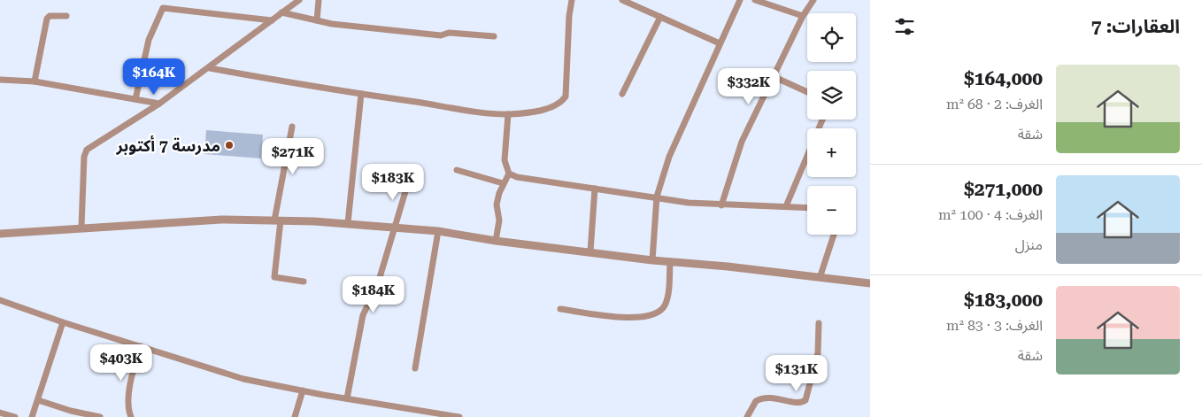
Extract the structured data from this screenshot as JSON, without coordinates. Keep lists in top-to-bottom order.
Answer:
{
  "places": ["مدرسة 7 أكتوبر"],
  "page": {
    "heading": "العقارات: 7",
    "map_buttons": ["+", "−"],
    "list": [
      {
        "name": "$164,000",
        "note": "الغرف: 2 · 68 m² · شقة"
      },
      {
        "name": "$271,000",
        "note": "الغرف: 4 · 100 m² · منزل"
      },
      {
        "name": "$183,000",
        "note": "الغرف: 3 · 83 m² · شقة"
      }
    ],
    "price": [
      "$164K",
      "$332K",
      "$271K",
      "$183K",
      "$184K",
      "$403K",
      "$131K"
    ]
  }
}
